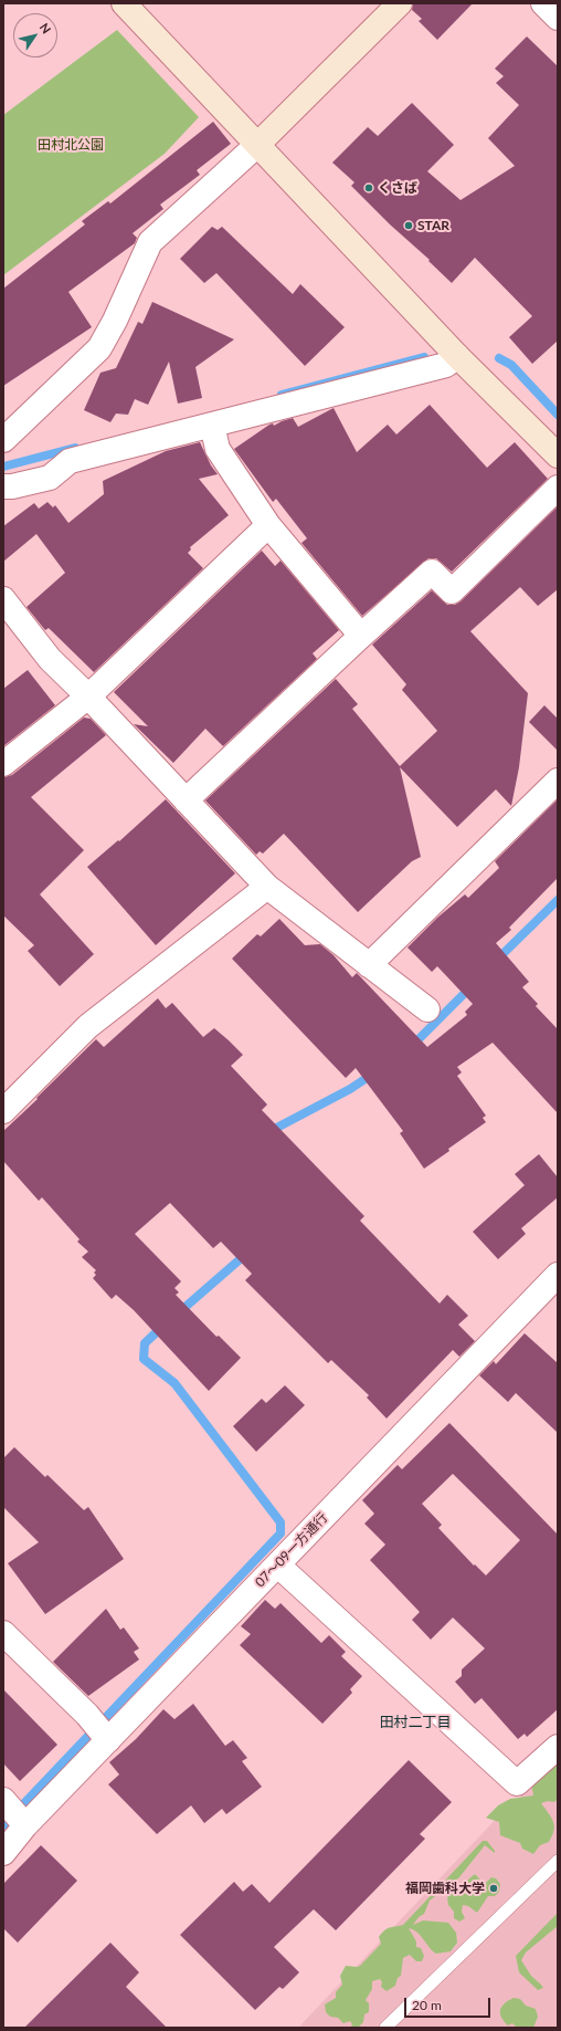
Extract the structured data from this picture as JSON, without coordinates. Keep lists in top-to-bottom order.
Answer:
{
  "streets": {
    "street": ["07～09一方通行"]
  },
  "districts": ["田村二丁目"],
  "parks": ["田村北公園"],
  "places": ["くさば", "STAR", "福岡歯科大学"],
  "scale_bar": "20 m",
  "north": "top right"
}
